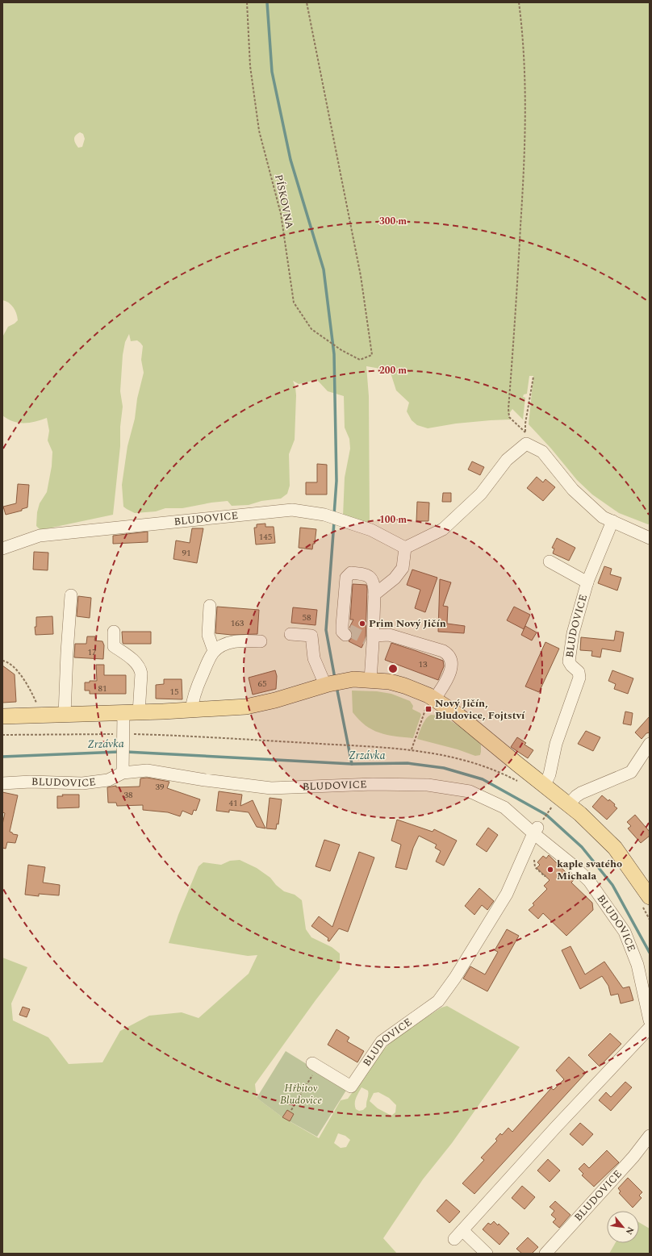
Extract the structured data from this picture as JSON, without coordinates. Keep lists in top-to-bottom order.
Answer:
{
  "streets": {
    "street": ["BLUDOVICE"],
    "path": ["PÍSKOVNA"]
  },
  "water": ["Zrzávka"],
  "parks": ["Hřbitov Bludovice"],
  "places": {
    "other": ["Prim Nový Jičín", "kaple svatého Michala"],
    "transit": ["Nový Jičín, Bludovice, Fojtství"]
  },
  "house_numbers": [
    "145",
    "91",
    "58",
    "163",
    "17",
    "13",
    "65",
    "81",
    "15",
    "39",
    "38",
    "41"
  ],
  "north": "bottom right",
  "rings": ["300 m", "200 m", "100 m"]
}
